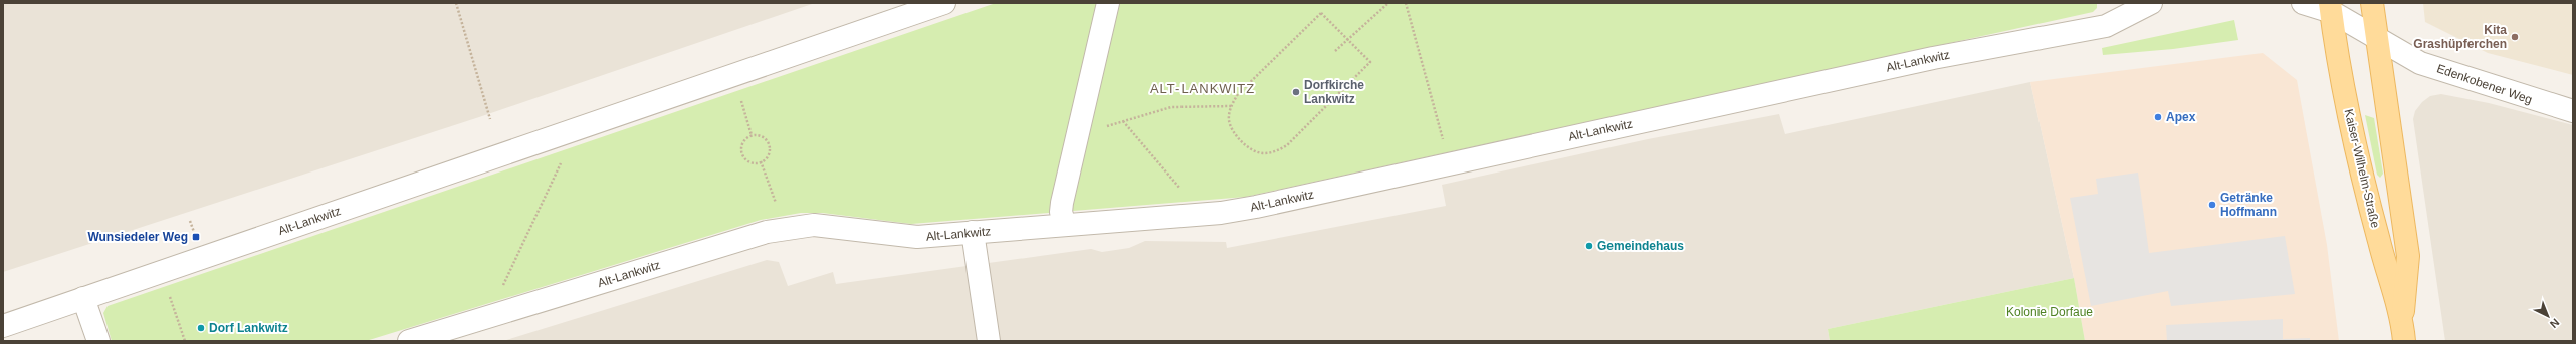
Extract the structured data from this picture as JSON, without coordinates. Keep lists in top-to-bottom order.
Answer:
{
  "streets": {
    "main road": ["Kaiser-Wilhelm-Straße"],
    "street": ["Alt-Lankwitz", "Edenkobener Weg"]
  },
  "crossings": [
    ["Edenkobener Weg", "Kaiser-Wilhelm-Straße"]
  ],
  "districts": ["ALT-LANKWITZ"],
  "parks": ["Kolonie Dorfaue"],
  "places": {
    "other": [
      "Kita Grashüpferchen",
      "Dorfkirche Lankwitz",
      "Apex",
      "Getränke Hoffmann",
      "Gemeindehaus",
      "Dorf Lankwitz"
    ],
    "transit": ["Wunsiedeler Weg"]
  },
  "north": "bottom right"
}
